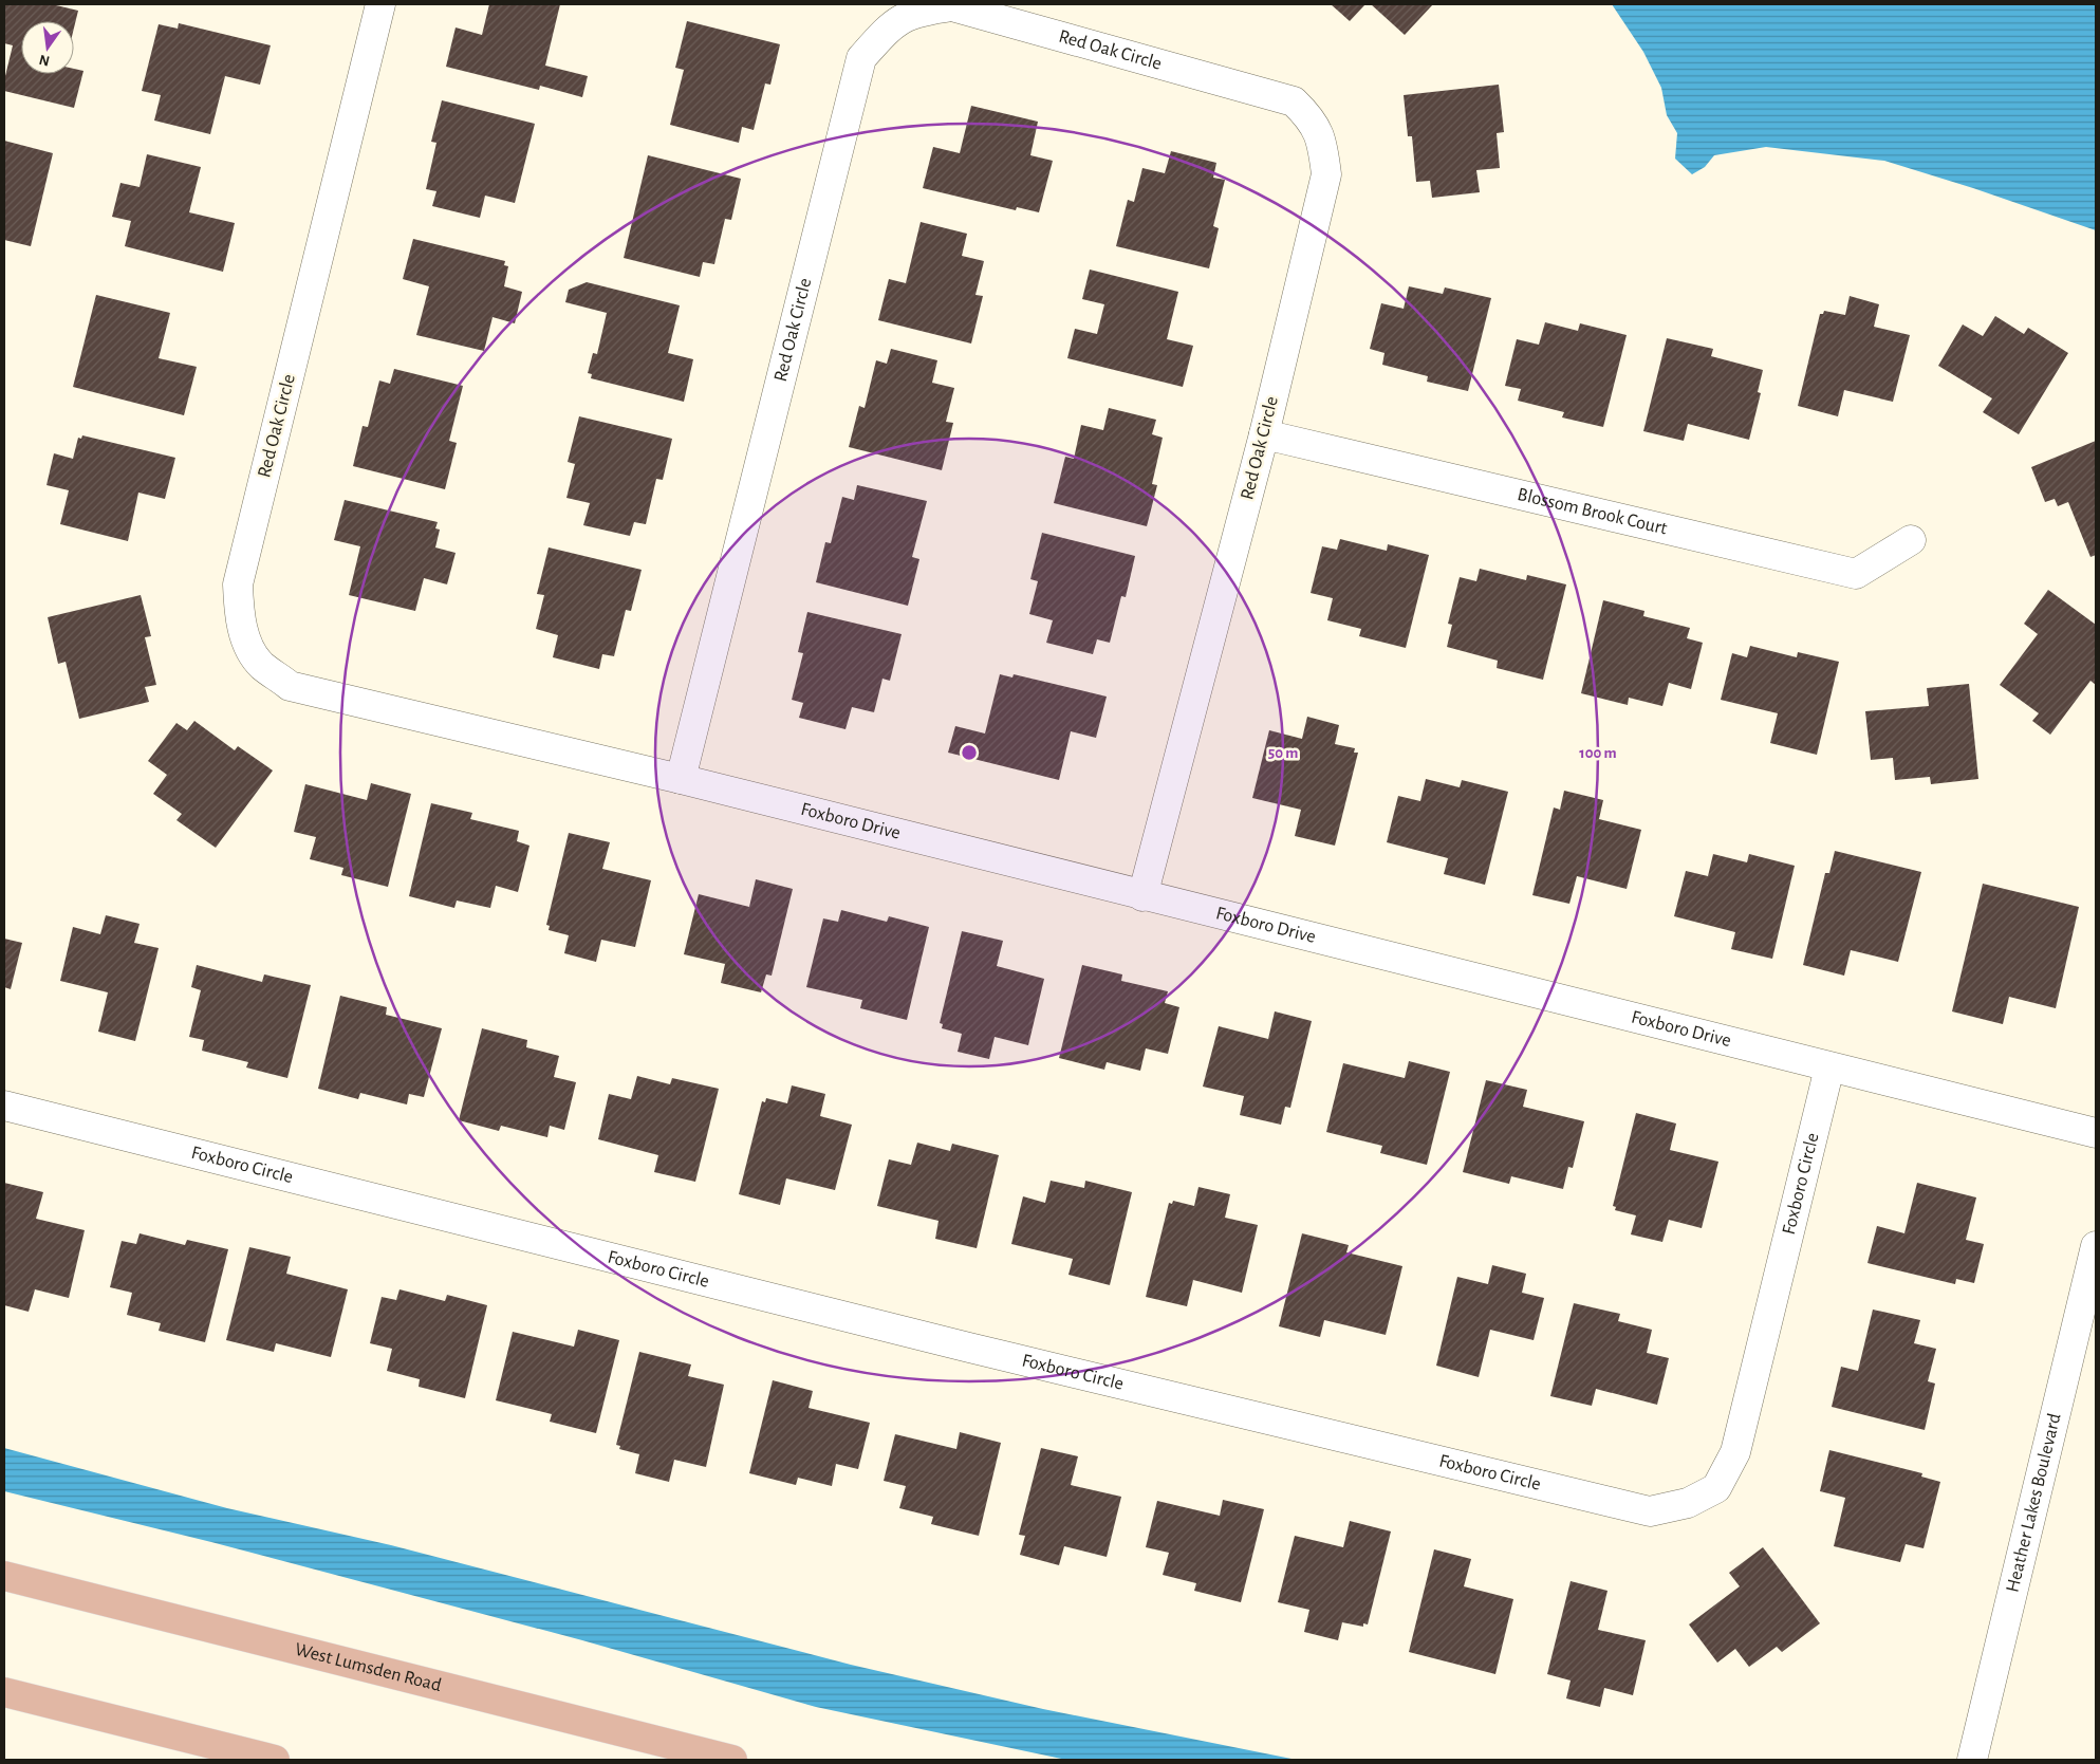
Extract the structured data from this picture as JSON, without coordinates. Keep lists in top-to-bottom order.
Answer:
{
  "streets": {
    "main road": ["West Lumsden Road"],
    "street": [
      "Red Oak Circle",
      "Blossom Brook Court",
      "Foxboro Drive",
      "Foxboro Circle",
      "Heather Lakes Boulevard"
    ]
  },
  "crossings": [
    ["Red Oak Circle", "Blossom Brook Court"],
    ["Red Oak Circle", "Foxboro Drive"],
    ["Foxboro Drive", "Foxboro Circle"]
  ],
  "north": "bottom",
  "rings": ["50 m", "100 m"]
}
